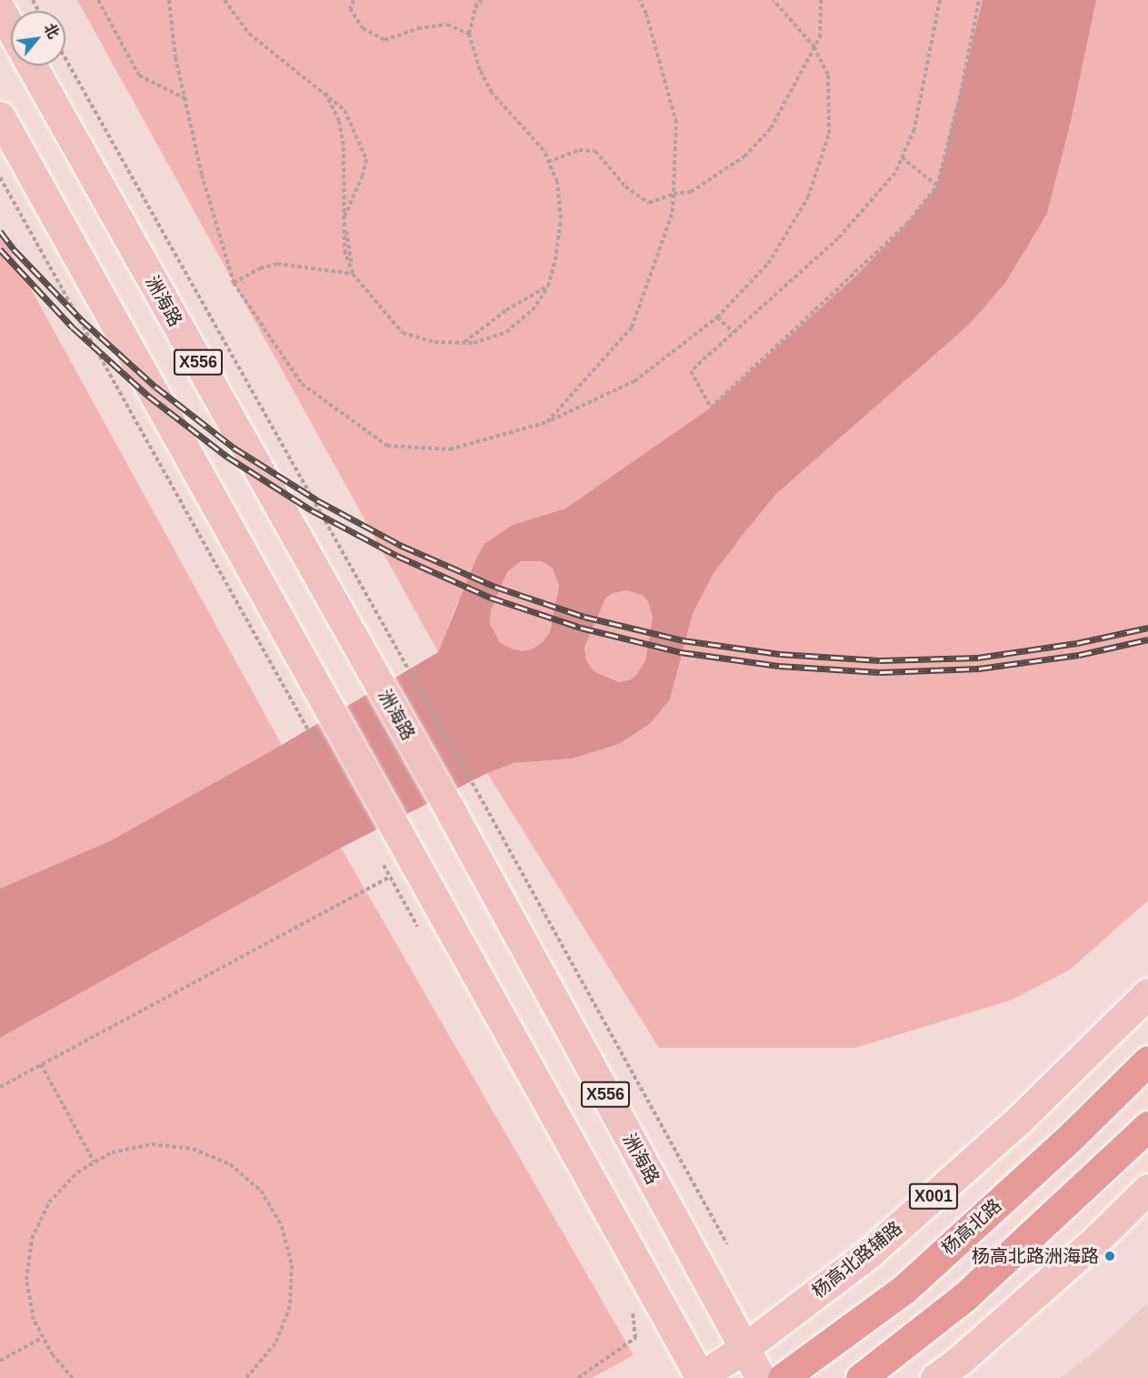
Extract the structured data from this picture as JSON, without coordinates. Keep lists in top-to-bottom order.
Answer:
{
  "streets": {
    "highway": ["X001", "杨高北路"],
    "main road": ["洲海路", "X556", "杨高北路辅路"]
  },
  "crossings": [
    ["洲海路", "杨高北路辅路"],
    ["X556", "杨高北路辅路"]
  ],
  "places": ["杨高北路洲海路"],
  "north": "top right"
}
